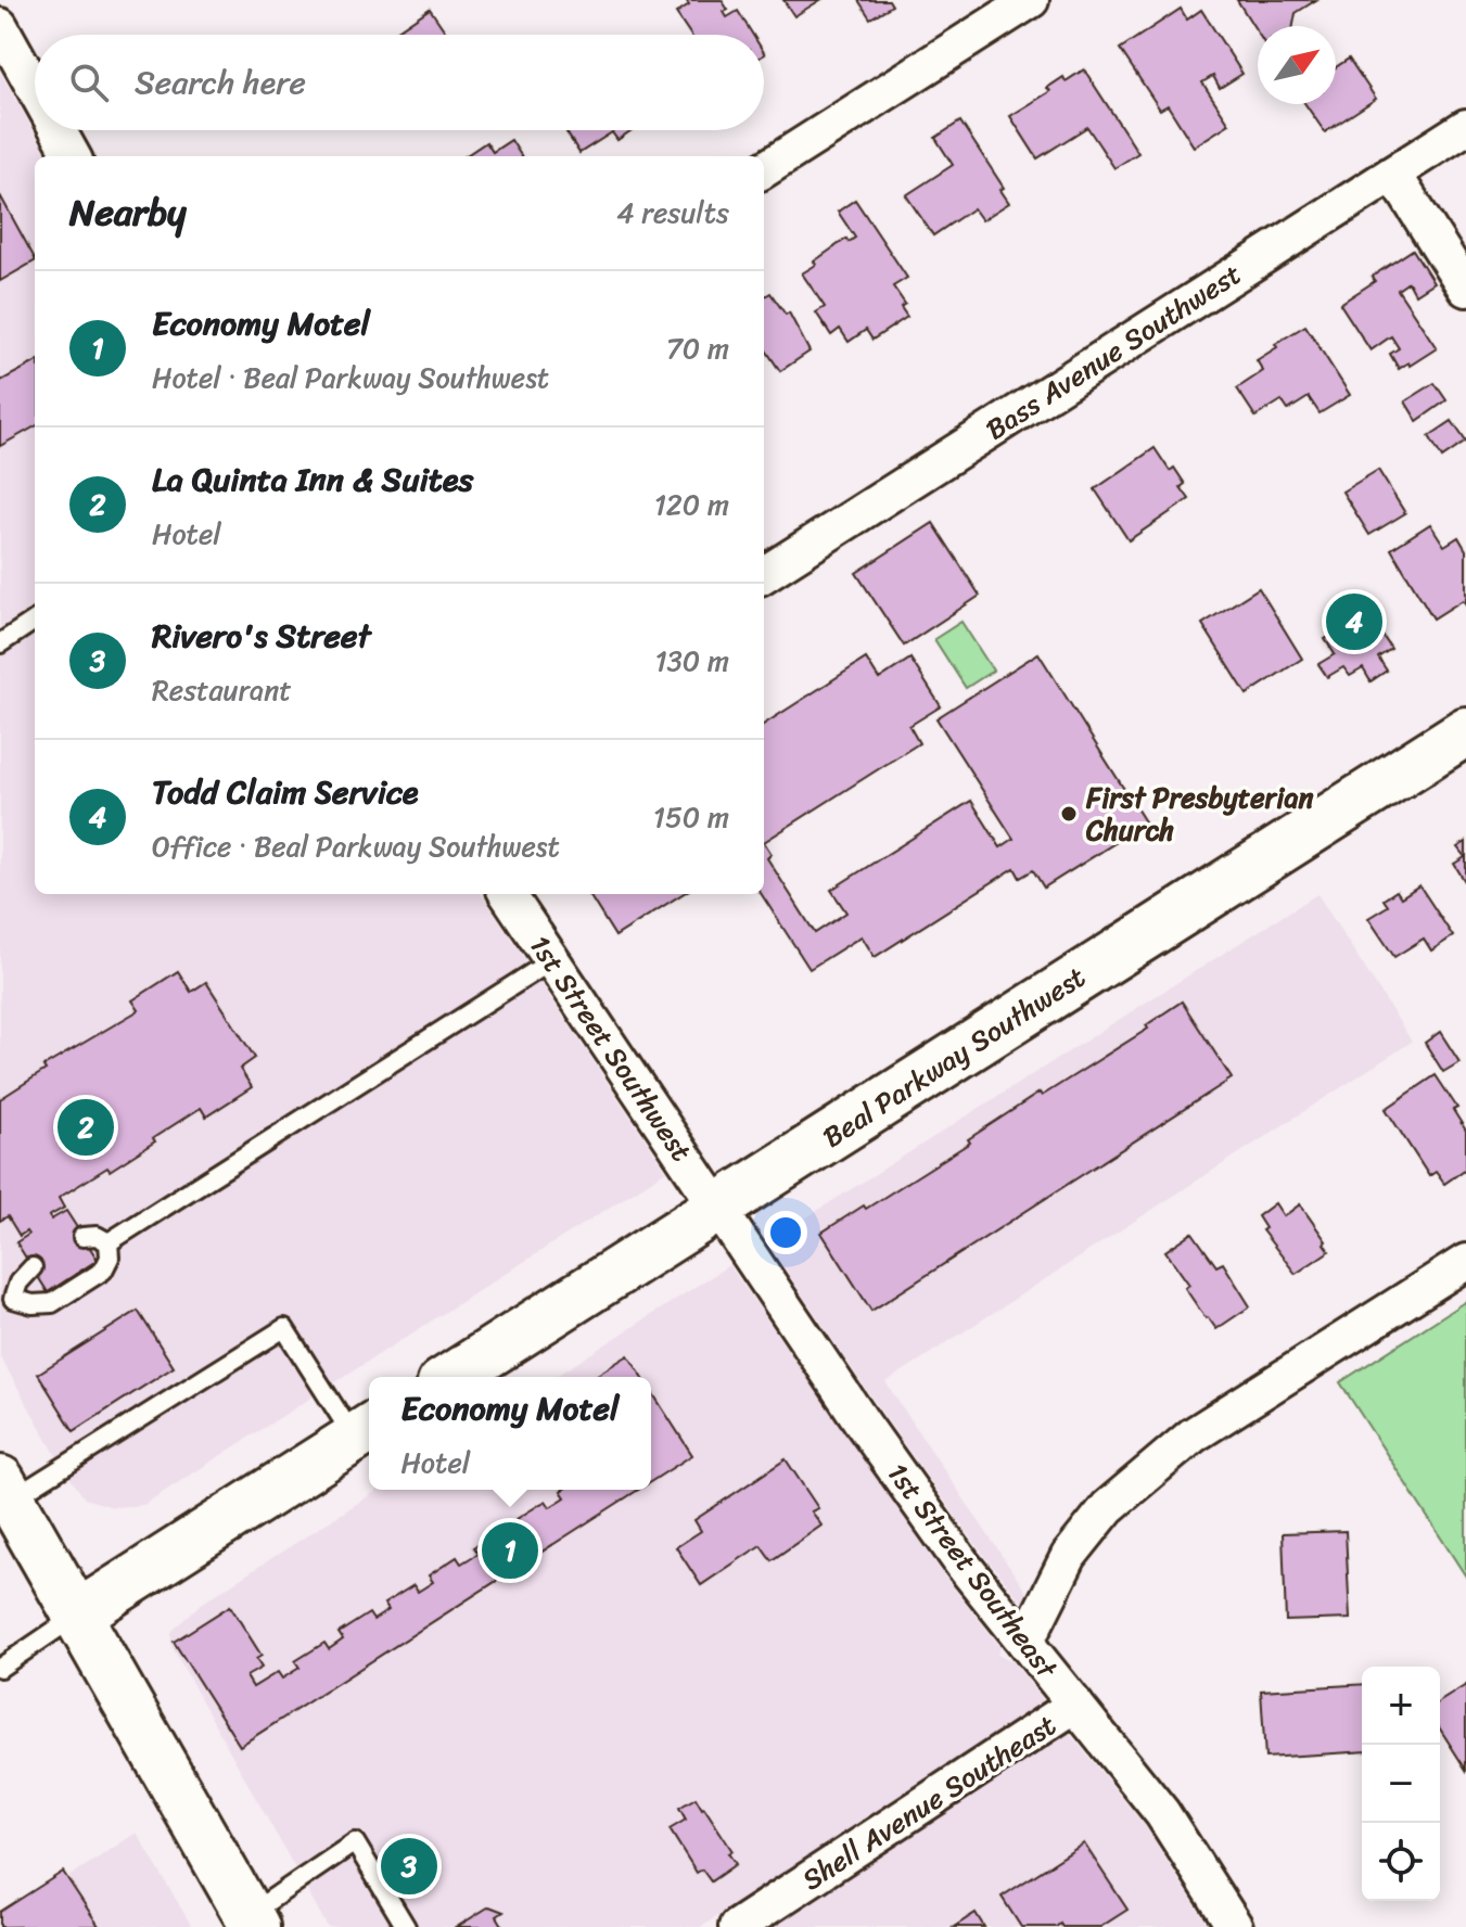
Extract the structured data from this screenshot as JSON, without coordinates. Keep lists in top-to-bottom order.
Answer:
{
  "streets": {
    "main road": ["Beal Parkway Southwest"],
    "street": [
      "Bass Avenue Southwest",
      "1st Street Southwest",
      "1st Street Southeast",
      "Shell Avenue Southeast"
    ]
  },
  "crossings": [
    ["1st Street Southwest", "Beal Parkway Southwest"],
    ["1st Street Southwest", "1st Street Southeast"],
    ["Beal Parkway Southwest", "1st Street Southeast"],
    ["1st Street Southeast", "Shell Avenue Southeast"]
  ],
  "places": ["First Presbyterian Church"],
  "north": "top right",
  "page": {
    "search": "Search here",
    "heading": ["Nearby", "4 results"],
    "list": [
      {
        "mark": "1",
        "name": "Economy Motel",
        "note": "Hotel · Beal Parkway Southwest",
        "value": "70 m"
      },
      {
        "mark": "2",
        "name": "La Quinta Inn & Suites",
        "note": "Hotel",
        "value": "120 m"
      },
      {
        "mark": "3",
        "name": "Rivero's Street",
        "note": "Restaurant",
        "value": "130 m"
      },
      {
        "mark": "4",
        "name": "Todd Claim Service",
        "note": "Office · Beal Parkway Southwest",
        "value": "150 m"
      }
    ],
    "pins": [
      "4",
      "2",
      "1",
      "3"
    ],
    "popup": ["Economy Motel", "Hotel"],
    "map_buttons": ["+", "−"]
  }
}
